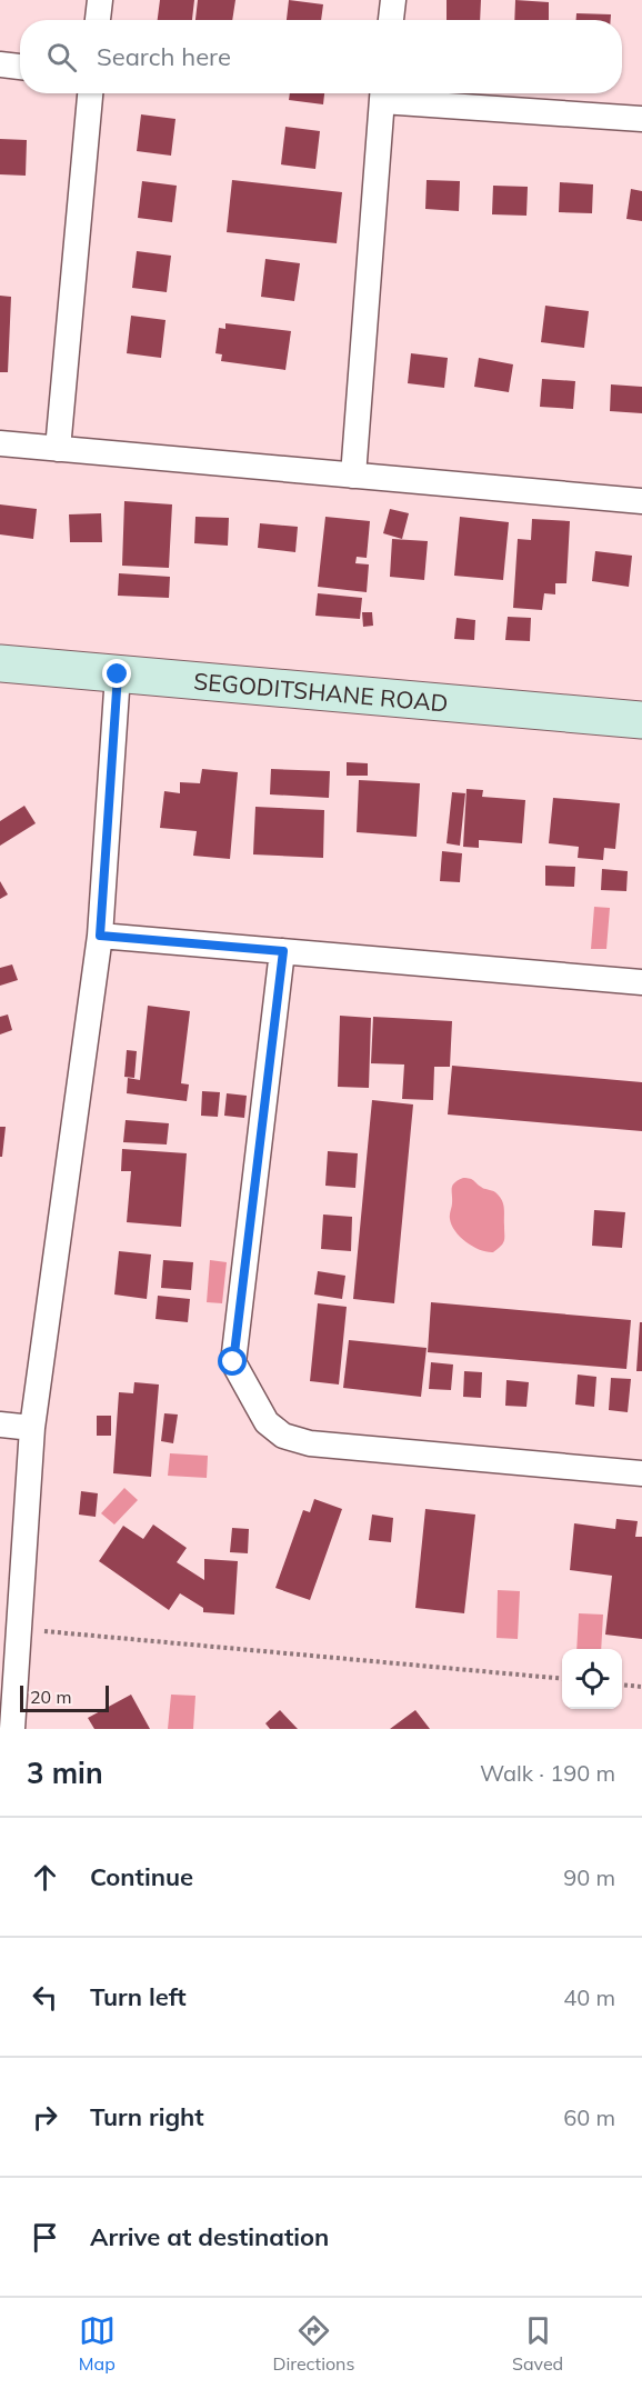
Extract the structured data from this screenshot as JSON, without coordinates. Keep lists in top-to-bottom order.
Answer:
{
  "streets": {
    "street": ["SEGODITSHANE ROAD"]
  },
  "scale_bar": "20 m",
  "page": {
    "search": "Search here",
    "scale": "20 m",
    "heading": ["3 min", "Walk · 190 m"],
    "list": [
      ["Continue", "90 m"],
      ["Turn left", "40 m"],
      ["Turn right", "60 m"],
      "Arrive at destination"
    ],
    "nav": ["Map", "Directions", "Saved"]
  }
}
